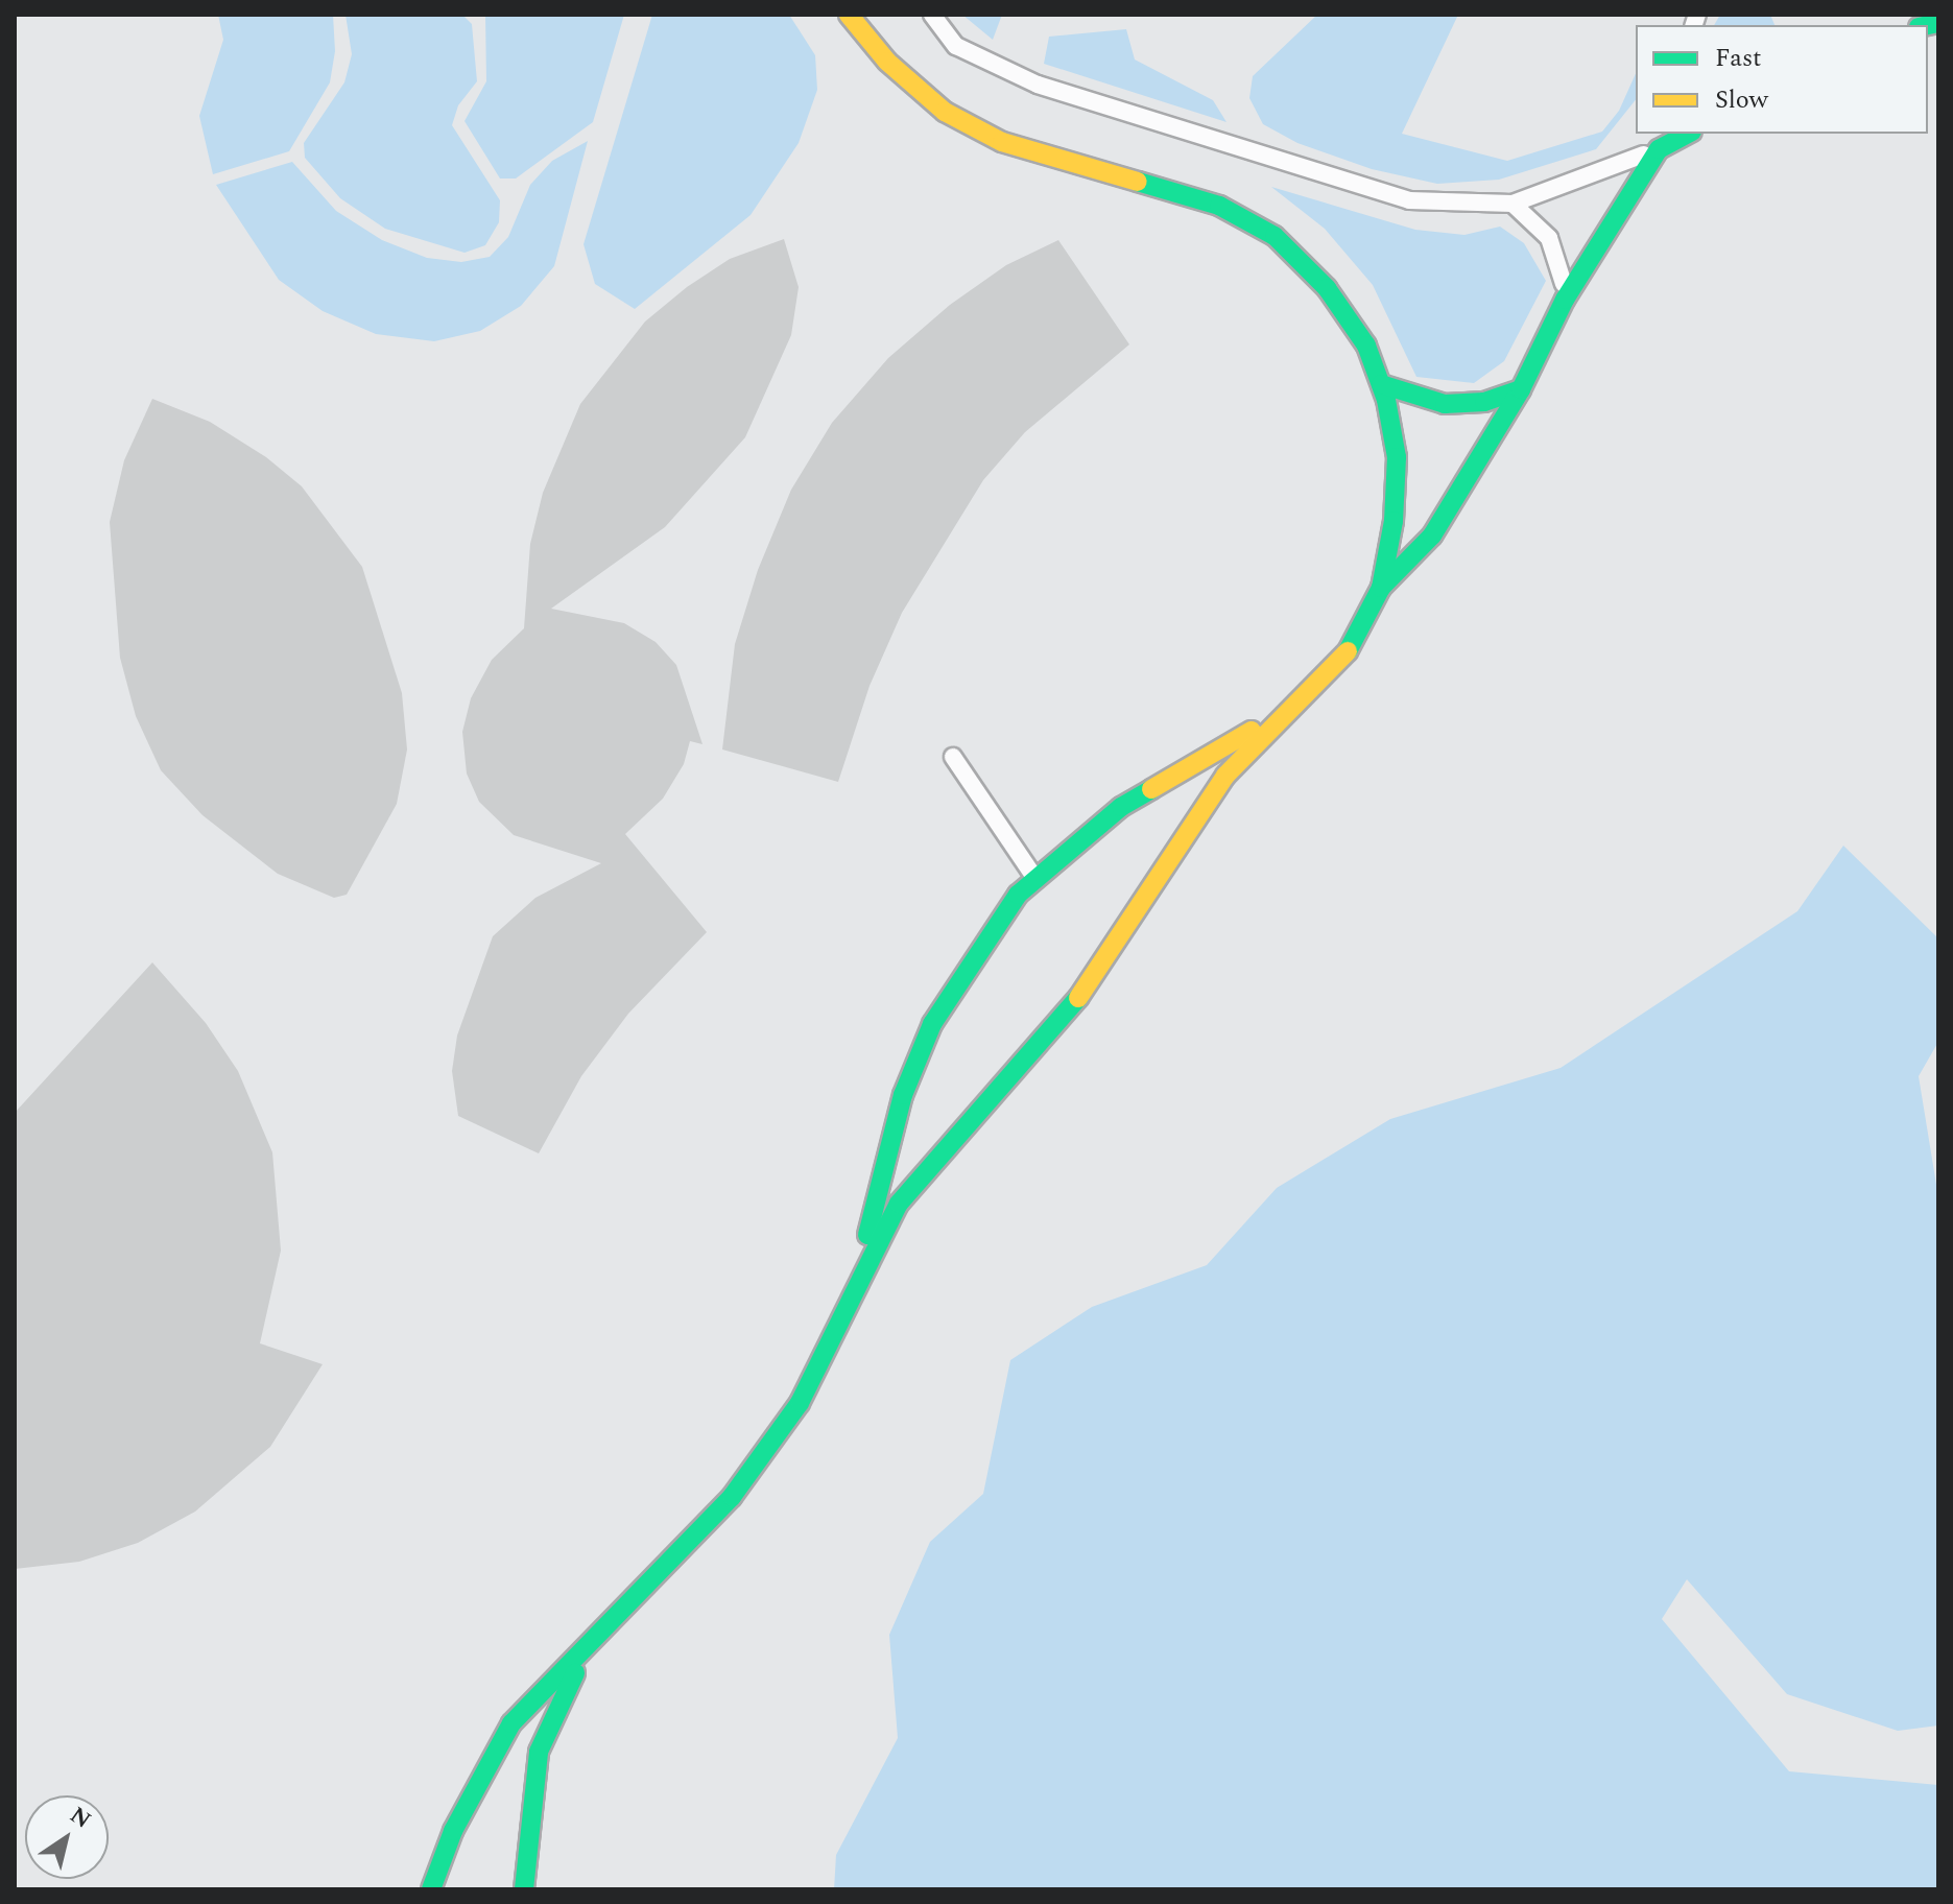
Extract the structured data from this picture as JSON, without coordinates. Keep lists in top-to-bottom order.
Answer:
{
  "legend": ["Fast", "Slow"],
  "north": "top right"
}
